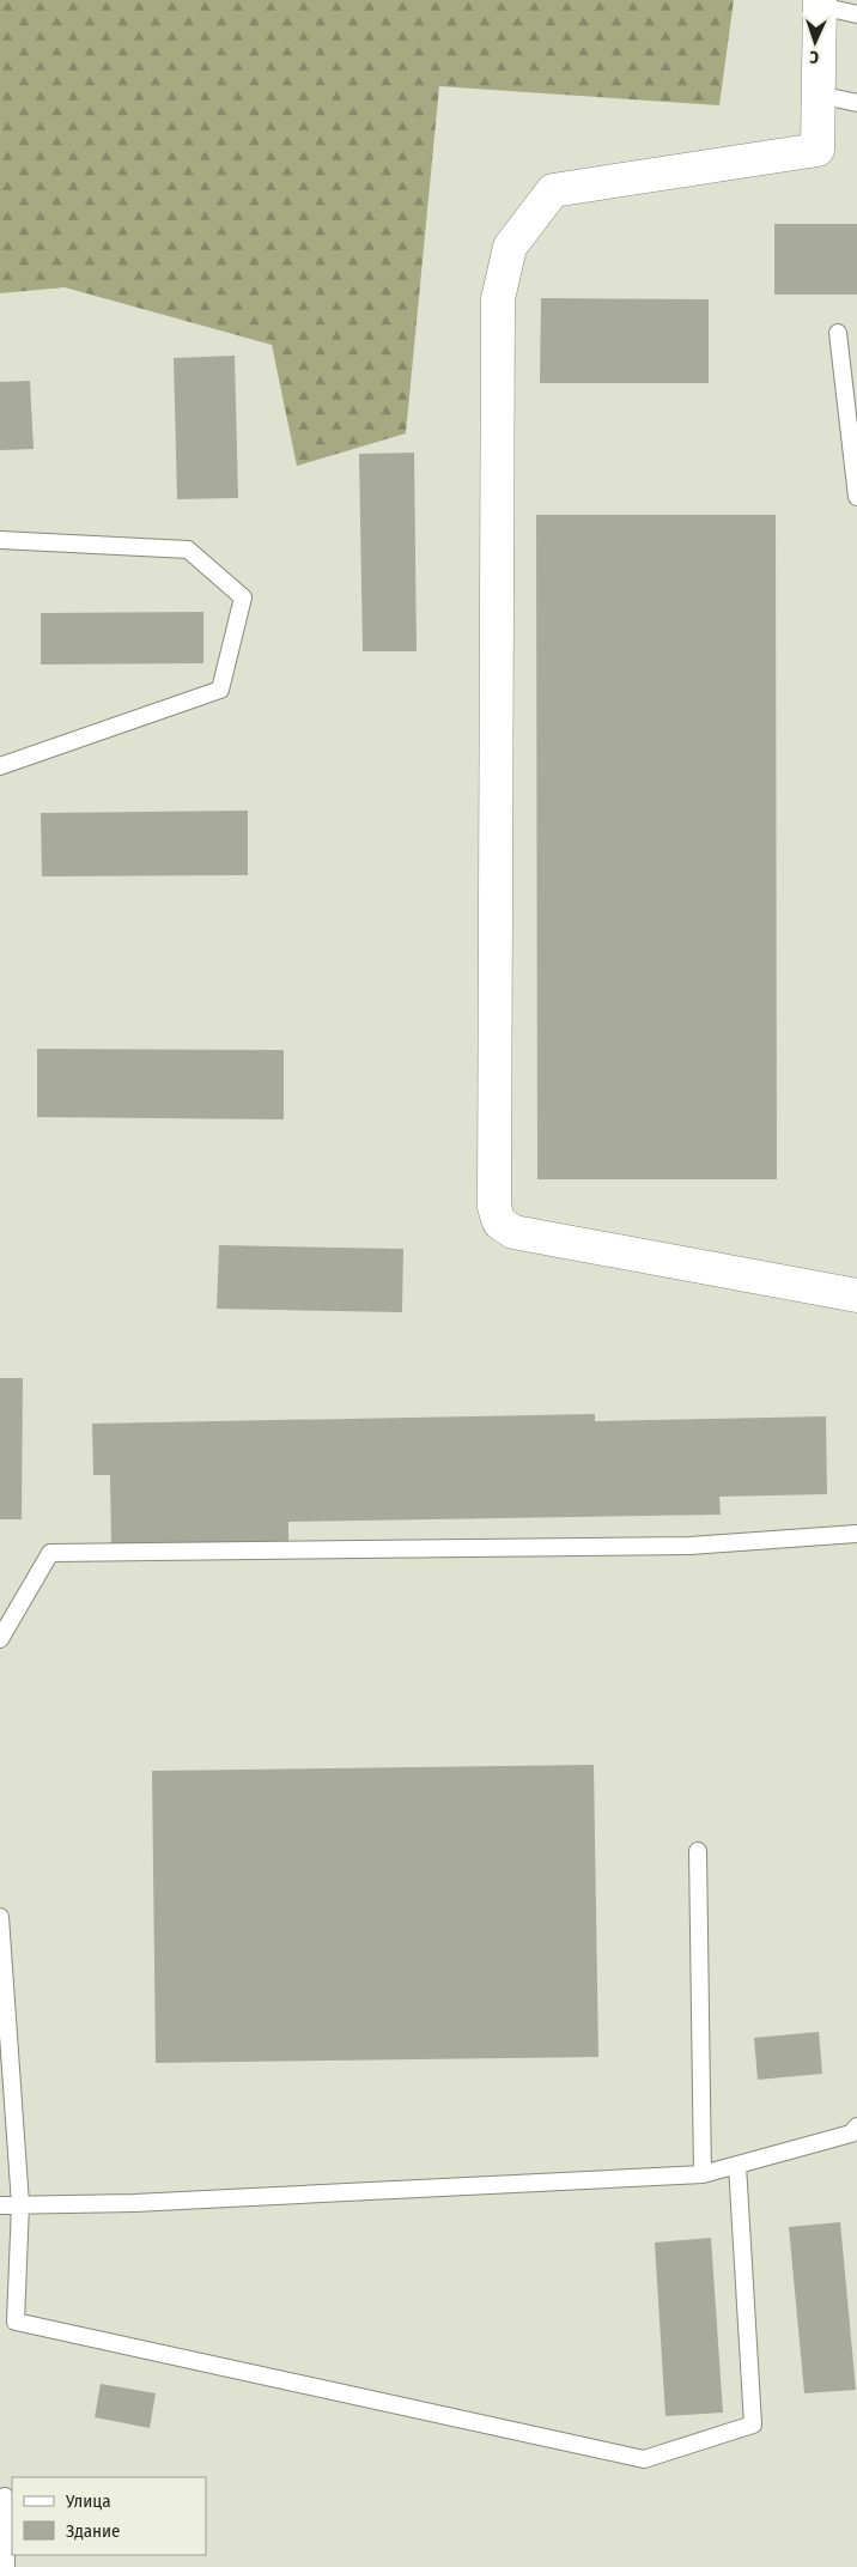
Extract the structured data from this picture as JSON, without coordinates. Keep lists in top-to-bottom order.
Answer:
{
  "legend": ["Улица", "Здание"],
  "north": "bottom"
}
